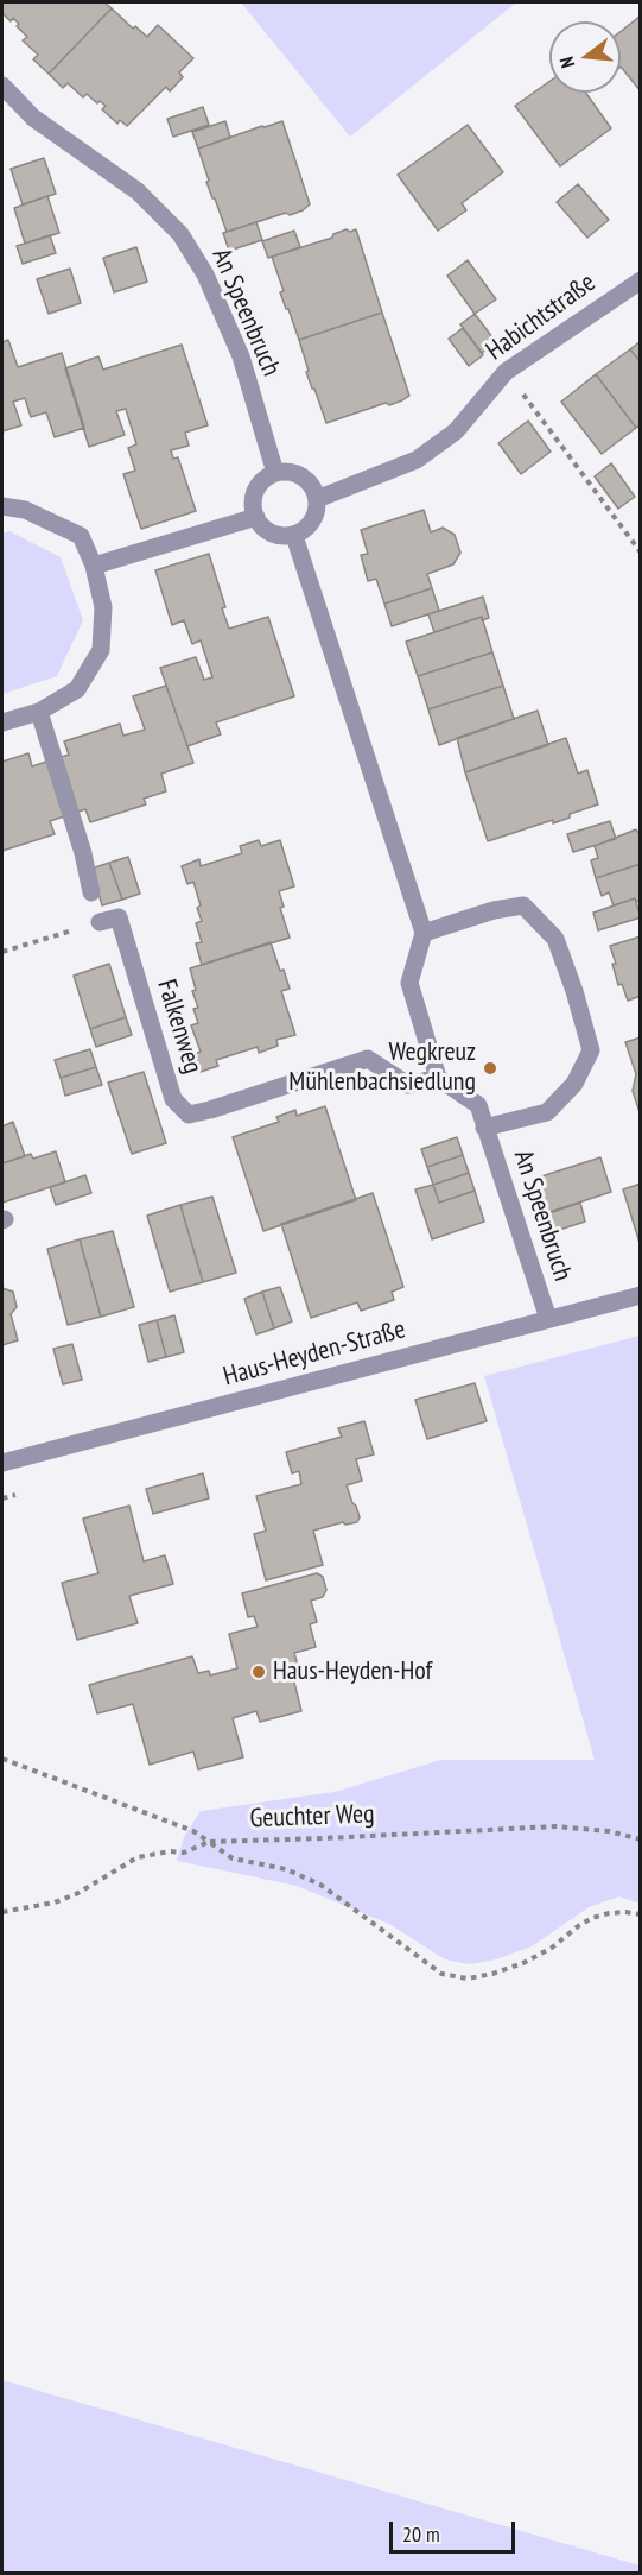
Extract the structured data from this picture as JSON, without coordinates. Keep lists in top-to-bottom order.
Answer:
{
  "streets": {
    "street": [
      "An Speenbruch",
      "Habichtstraße",
      "Falkenweg",
      "Haus-Heyden-Straße"
    ],
    "path": ["Geuchter Weg"]
  },
  "crossings": [
    ["An Speenbruch", "Habichtstraße"],
    ["An Speenbruch", "Falkenweg"],
    ["An Speenbruch", "Haus-Heyden-Straße"]
  ],
  "places": ["Wegkreuz Mühlenbachsiedlung", "Haus-Heyden-Hof"],
  "scale_bar": "20 m",
  "north": "left"
}
